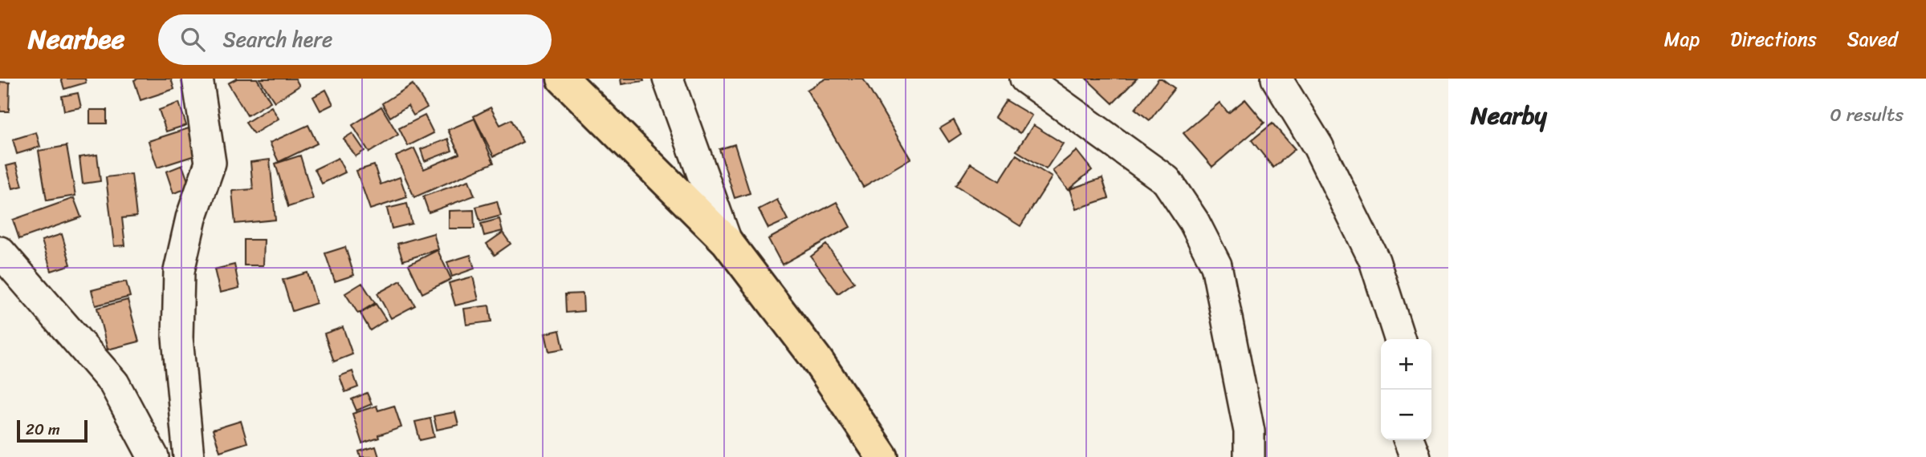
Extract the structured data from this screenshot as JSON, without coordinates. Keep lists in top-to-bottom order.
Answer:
{
  "scale_bar": "20 m",
  "page": {
    "header": "Nearbee",
    "search": "Search here",
    "nav": ["Map", "Directions", "Saved"],
    "heading": ["Nearby", "0 results"],
    "map_buttons": ["+", "−"],
    "scale": "20 m"
  }
}
